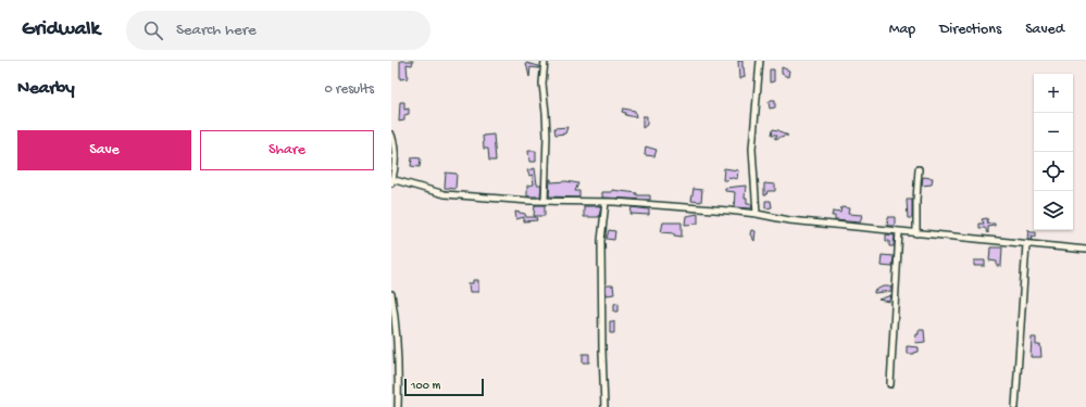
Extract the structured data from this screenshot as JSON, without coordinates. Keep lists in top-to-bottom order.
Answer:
{
  "scale_bar": "100 m",
  "page": {
    "header": "Gridwalk",
    "search": "Search here",
    "nav": ["Map", "Directions", "Saved"],
    "heading": ["Nearby", "0 results"],
    "map_buttons": ["+", "−"],
    "buttons": ["Save", "Share"],
    "scale": "100 m"
  }
}
